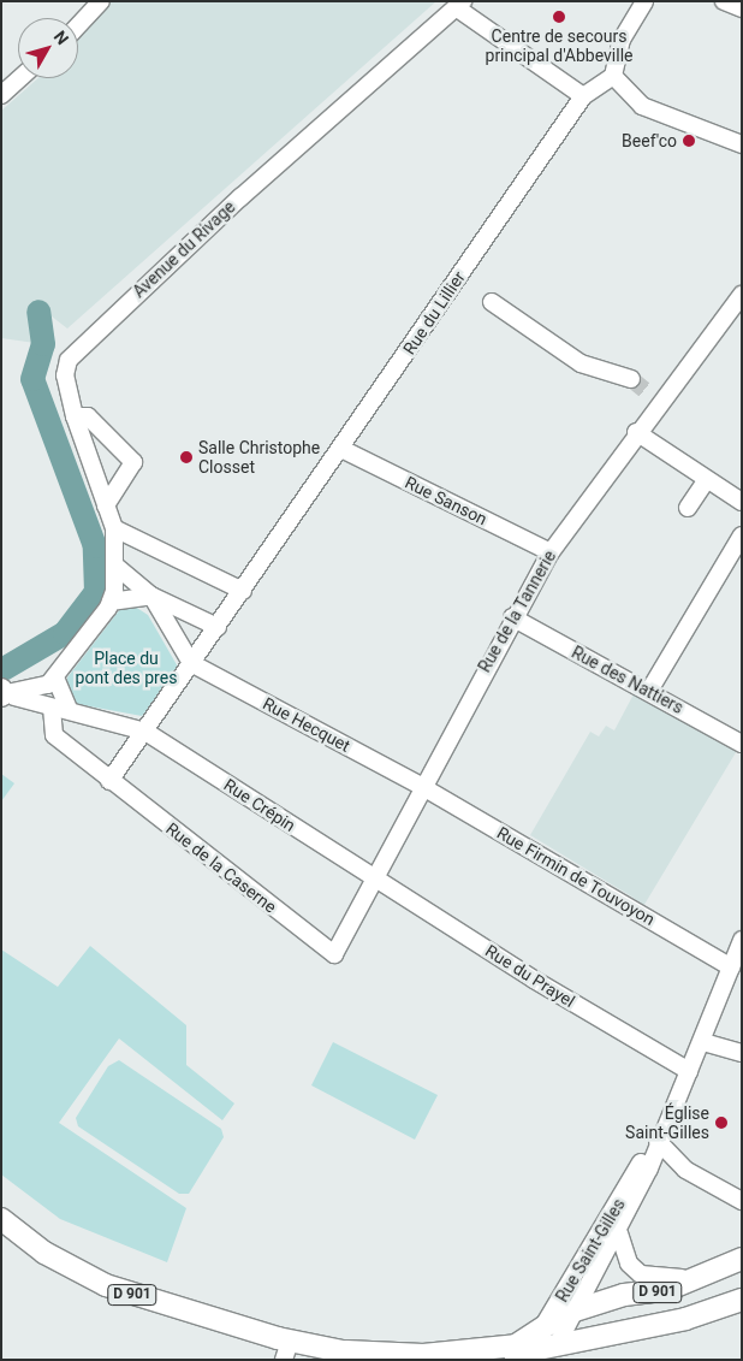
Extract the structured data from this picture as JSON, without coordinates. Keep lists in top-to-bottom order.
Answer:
{
  "streets": {
    "main road": ["D 901"],
    "street": [
      "Avenue du Rivage",
      "Rue du Lillier",
      "Rue Sanson",
      "Rue de la Tannerie",
      "Rue des Nattiers",
      "Rue Hecquet",
      "Rue Crépin",
      "Rue de la Caserne",
      "Rue Firmin de Touvoyon",
      "Rue du Prayel",
      "Rue Saint-Gilles"
    ]
  },
  "crossings": [
    ["Avenue du Rivage", "Rue du Lillier"],
    ["Avenue du Rivage", "Rue Hecquet"],
    ["Avenue du Rivage", "Rue Crépin"],
    ["Rue du Lillier", "Rue Sanson"],
    ["Rue du Lillier", "Rue Hecquet"],
    ["Rue du Lillier", "Rue Crépin"],
    ["Rue Sanson", "Rue de la Tannerie"],
    ["Rue de la Tannerie", "Rue des Nattiers"],
    ["Rue de la Tannerie", "Rue Hecquet"],
    ["Rue de la Tannerie", "Rue Crépin"],
    ["Rue de la Tannerie", "Rue de la Caserne"],
    ["Rue de la Tannerie", "Rue Firmin de Touvoyon"],
    ["Rue de la Tannerie", "Rue du Prayel"],
    ["Rue Hecquet", "Rue Crépin"],
    ["Rue Hecquet", "Rue Firmin de Touvoyon"],
    ["Rue Crépin", "Rue du Prayel"],
    ["Rue Firmin de Touvoyon", "Rue Saint-Gilles"],
    ["Rue du Prayel", "Rue Saint-Gilles"],
    ["Rue Saint-Gilles", "D 901"]
  ],
  "parks": ["Place du pont des pres"],
  "places": [
    "Centre de secours principal d'Abbeville",
    "Beef'co",
    "Salle Christophe Closset",
    "Église Saint-Gilles"
  ],
  "north": "top right"
}
